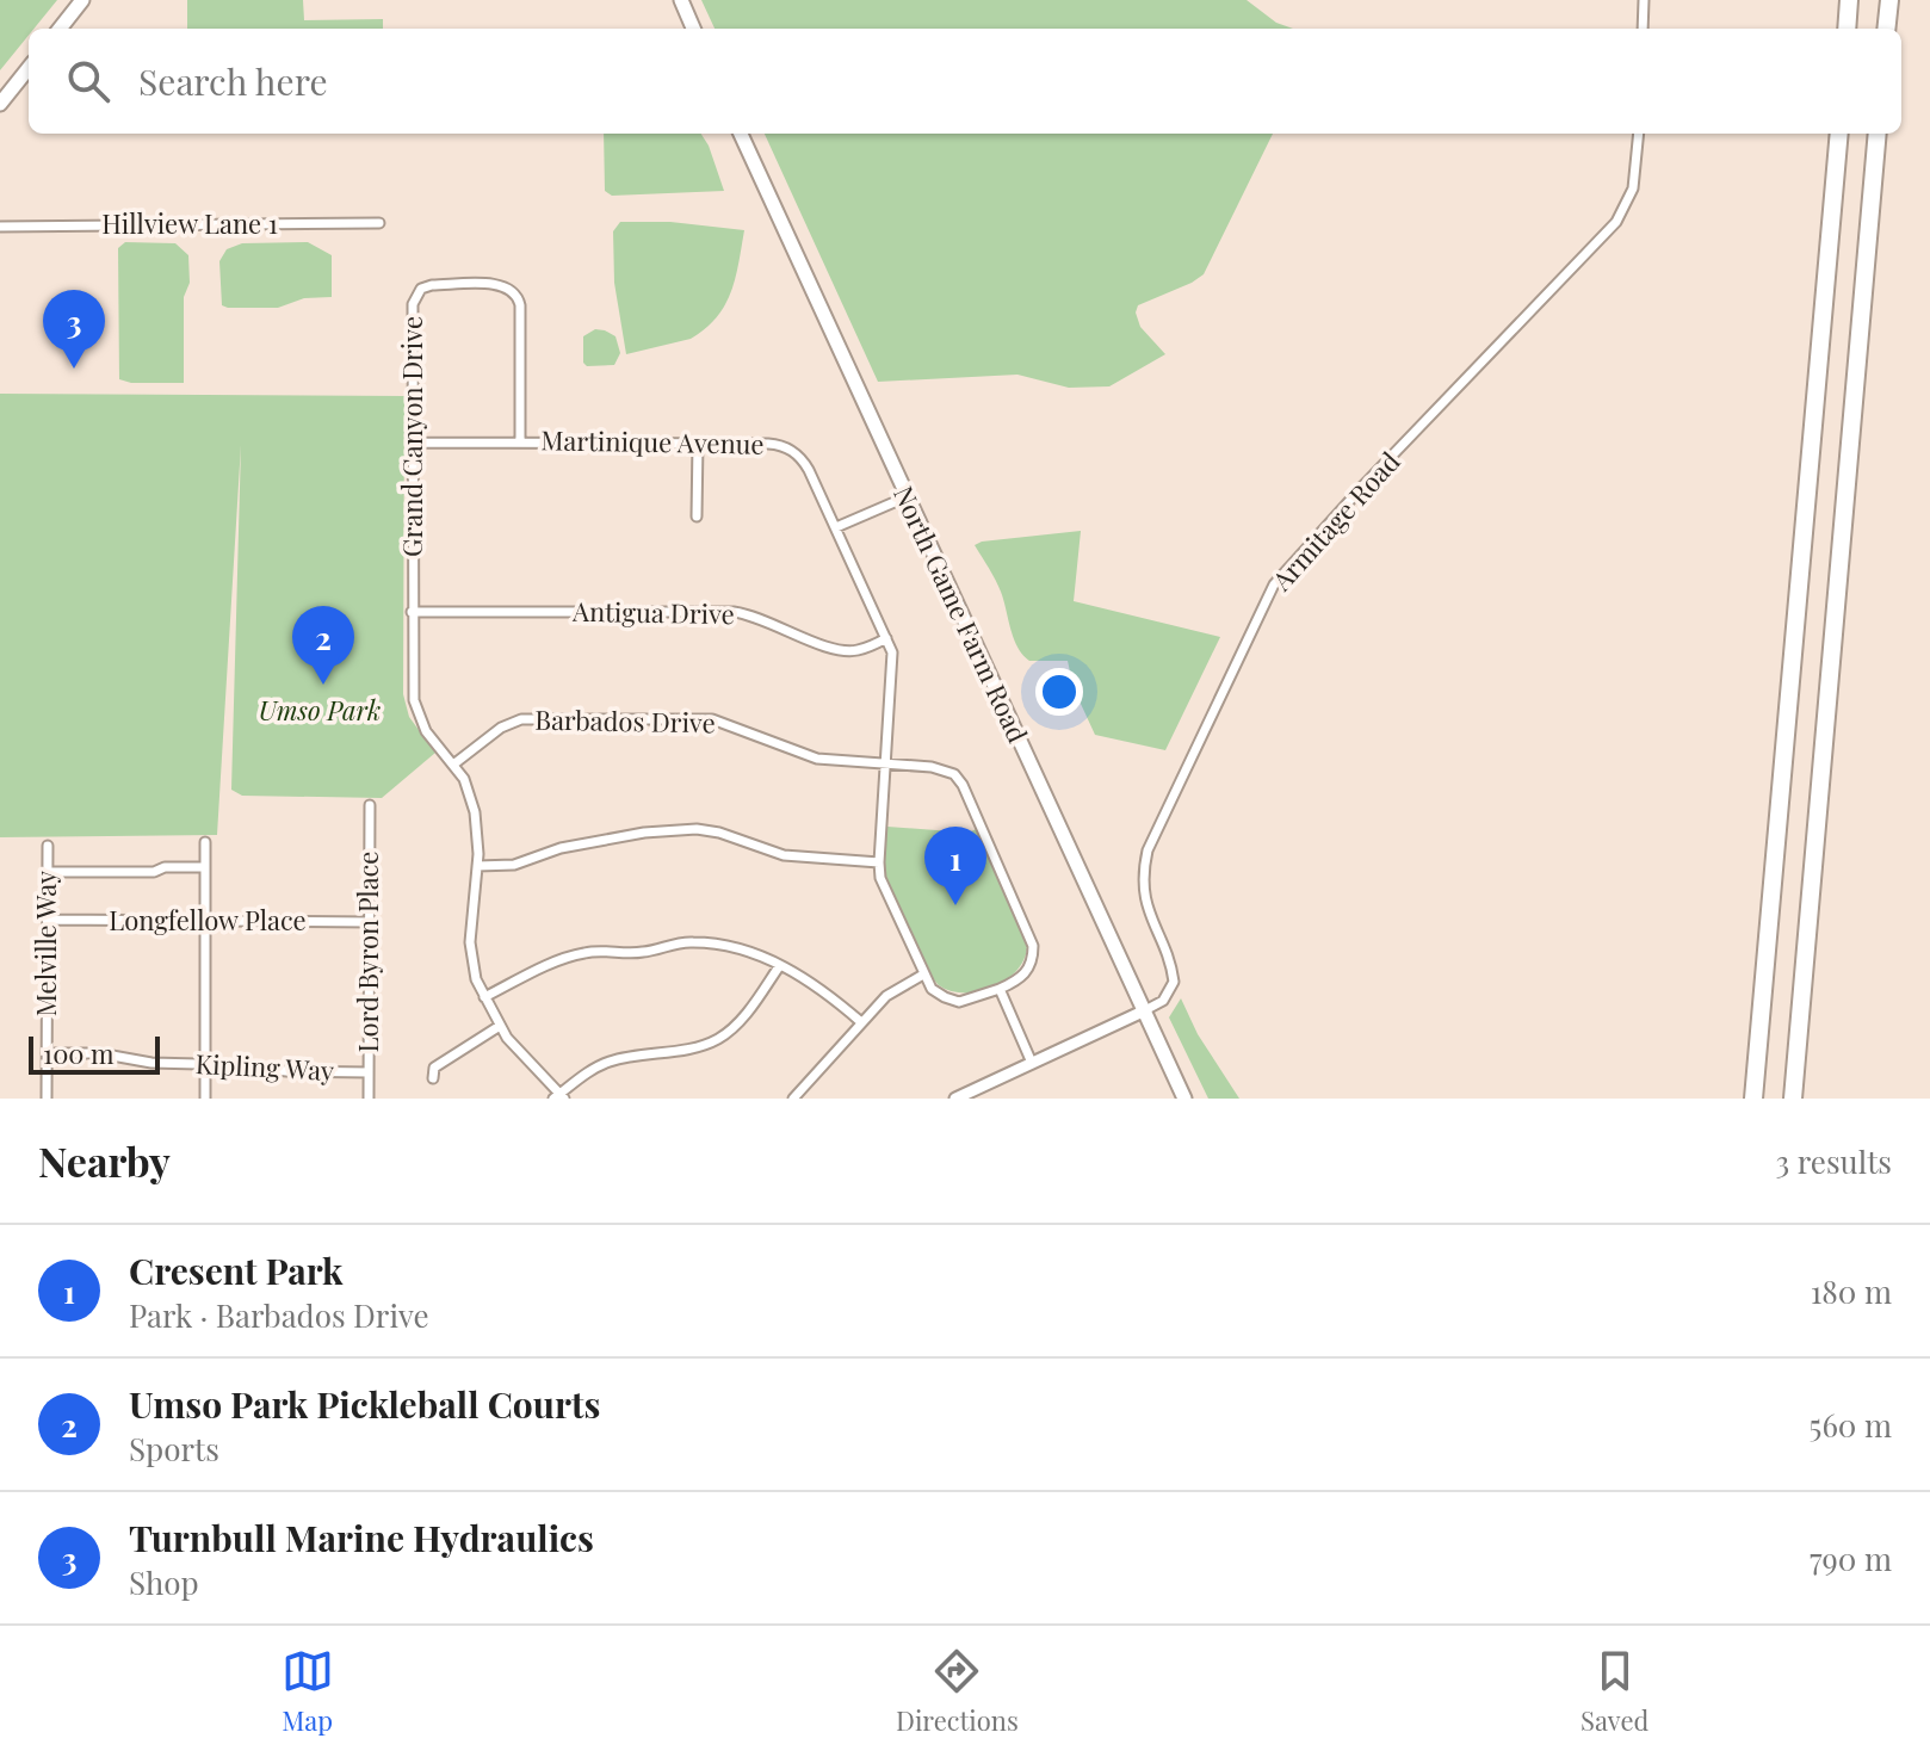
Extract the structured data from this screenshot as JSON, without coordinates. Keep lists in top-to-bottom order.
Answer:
{
  "streets": {
    "main road": ["North Game Farm Road"],
    "street": [
      "Hillview Lane 1",
      "Grand Canyon Drive",
      "Martinique Avenue",
      "Armitage Road",
      "Antigua Drive",
      "Barbados Drive",
      "Longfellow Place",
      "Melville Way",
      "Lord Byron Place",
      "Kipling Way"
    ]
  },
  "crossings": [
    ["Grand Canyon Drive", "Martinique Avenue"],
    ["Grand Canyon Drive", "Antigua Drive"],
    ["Grand Canyon Drive", "Barbados Drive"],
    ["Martinique Avenue", "Antigua Drive"],
    ["Martinique Avenue", "Barbados Drive"],
    ["Armitage Road", "North Game Farm Road"],
    ["Longfellow Place", "Melville Way"],
    ["Longfellow Place", "Lord Byron Place"],
    ["Melville Way", "Kipling Way"],
    ["Lord Byron Place", "Kipling Way"]
  ],
  "parks": ["Umso Park"],
  "scale_bar": "100 m",
  "page": {
    "search": "Search here",
    "pins": ["3", "2", "1"],
    "scale": "100 m",
    "heading": ["Nearby", "3 results"],
    "list": [
      {
        "mark": "1",
        "name": "Cresent Park",
        "note": "Park · Barbados Drive",
        "value": "180 m"
      },
      {
        "mark": "2",
        "name": "Umso Park Pickleball Courts",
        "note": "Sports",
        "value": "560 m"
      },
      {
        "mark": "3",
        "name": "Turnbull Marine Hydraulics",
        "note": "Shop",
        "value": "790 m"
      }
    ],
    "nav": ["Map", "Directions", "Saved"]
  }
}
